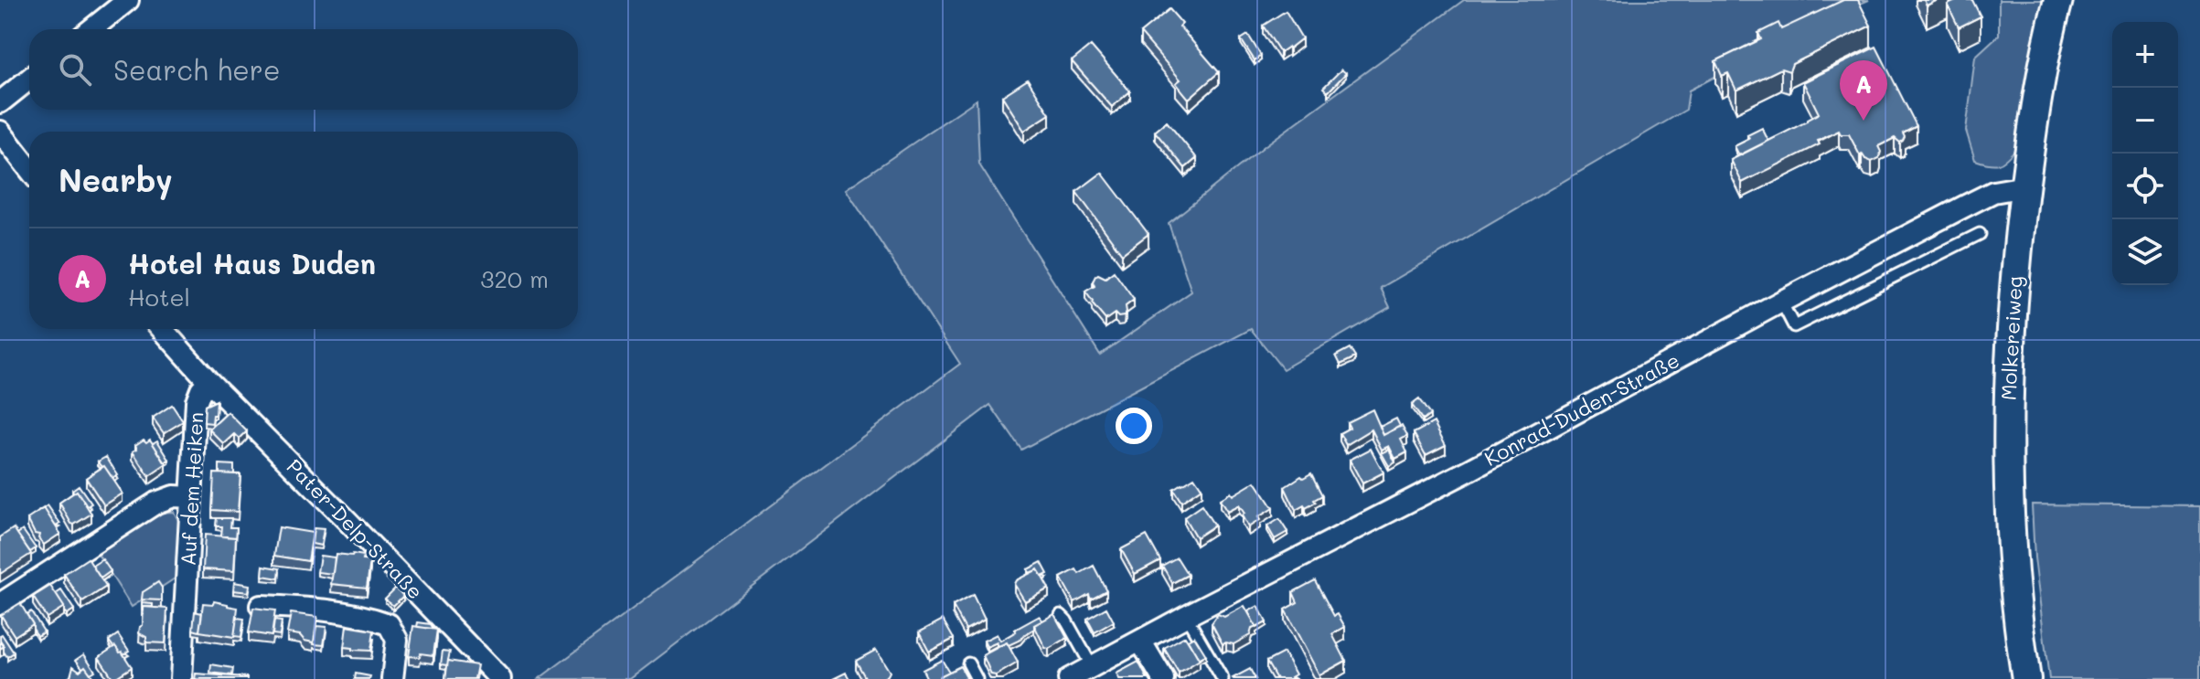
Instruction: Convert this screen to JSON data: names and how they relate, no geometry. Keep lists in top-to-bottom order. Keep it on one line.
{"streets":{"main road":["Molkereiweg"],"street":["Konrad-Duden-Straße","Auf dem Heiken","Pater-Delp-Straße"]},"crossings":[["Molkereiweg","Konrad-Duden-Straße"],["Auf dem Heiken","Pater-Delp-Straße"]],"page":{"map_buttons":["+","−"],"search":"Search here","pins":"A","heading":"Nearby","list":[{"mark":"A","name":"Hotel Haus Duden","note":"Hotel","value":"320 m"}]}}
